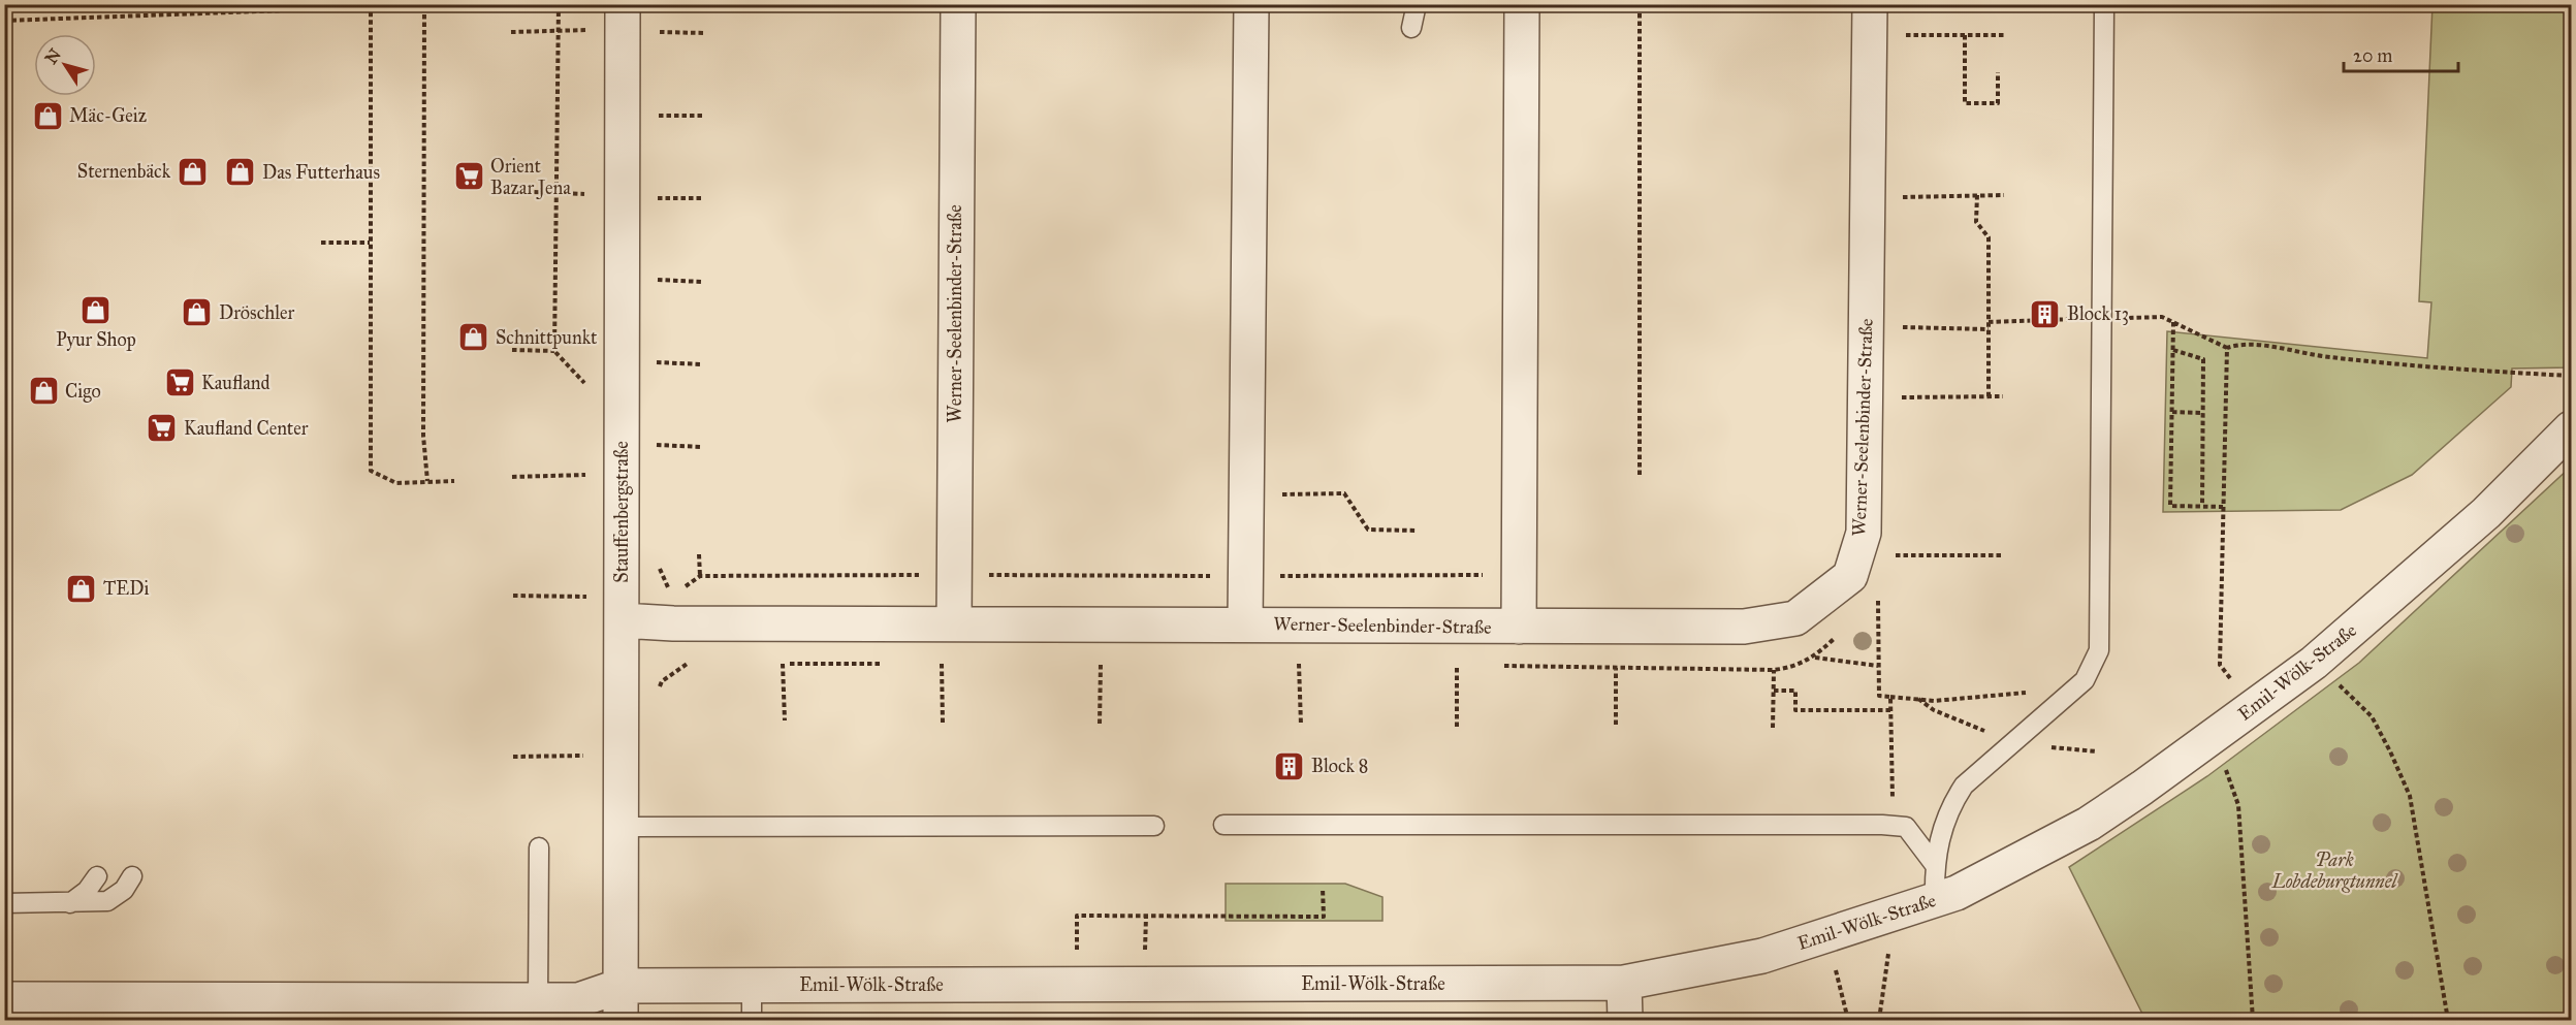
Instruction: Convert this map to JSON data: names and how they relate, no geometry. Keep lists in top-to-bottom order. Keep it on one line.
{"streets":{"street":["Werner-Seelenbinder-Straße","Stauffenbergstraße","Emil-Wölk-Straße"]},"crossings":[["Werner-Seelenbinder-Straße","Stauffenbergstraße"],["Stauffenbergstraße","Emil-Wölk-Straße"]],"parks":["Park Lobdeburgtunnel"],"places":{"shop":["Mäc-Geiz","Sternenbäck","Das Futterhaus","Pyur Shop","Dröschler","Schnittpunkt","Cigo","TEDi"],"supermarket":["Orient Bazar Jena","Kaufland","Kaufland Center"],"building":["Block 13","Block 8"]},"scale_bar":"20 m","north":"top left"}
